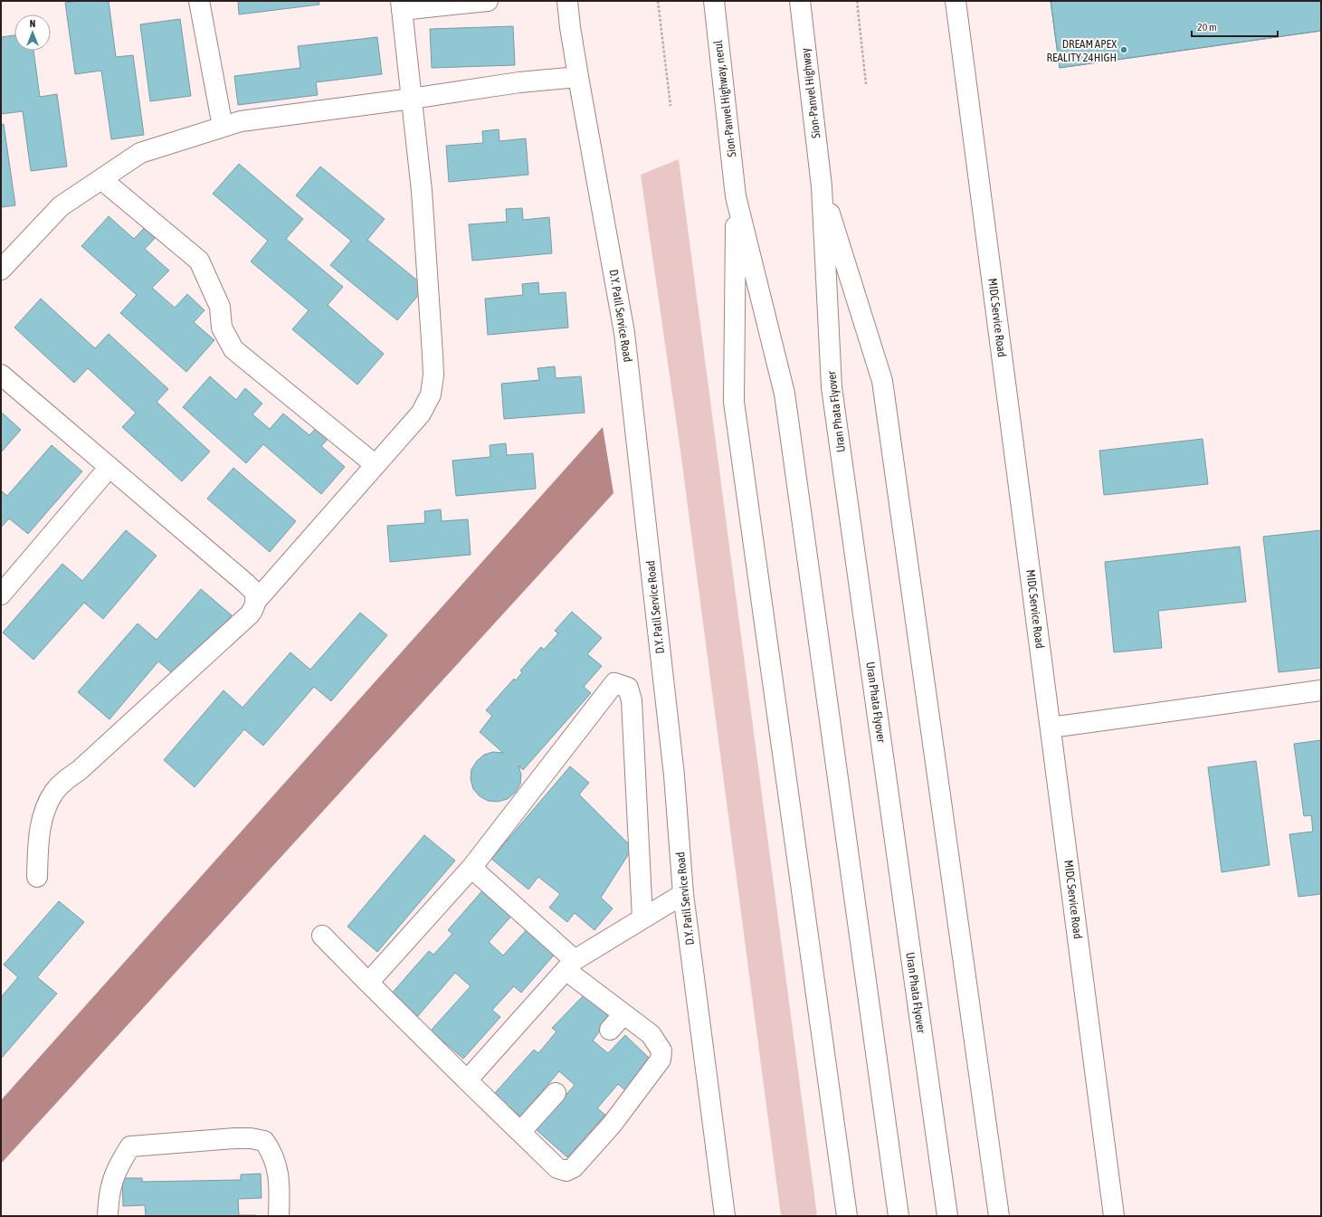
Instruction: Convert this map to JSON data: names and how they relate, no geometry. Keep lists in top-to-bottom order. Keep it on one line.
{"streets":{"main road":["Sion-Panvel Highway","Sion-Panvel Highway, nerul","D.Y. Patil Service Road","MIDC Service Road","Uran Phata Flyover"]},"crossings":[["Sion-Panvel Highway","Uran Phata Flyover"]],"places":["DREAM APEX REALITY 24HIGH"],"scale_bar":"20 m","north":"top"}
